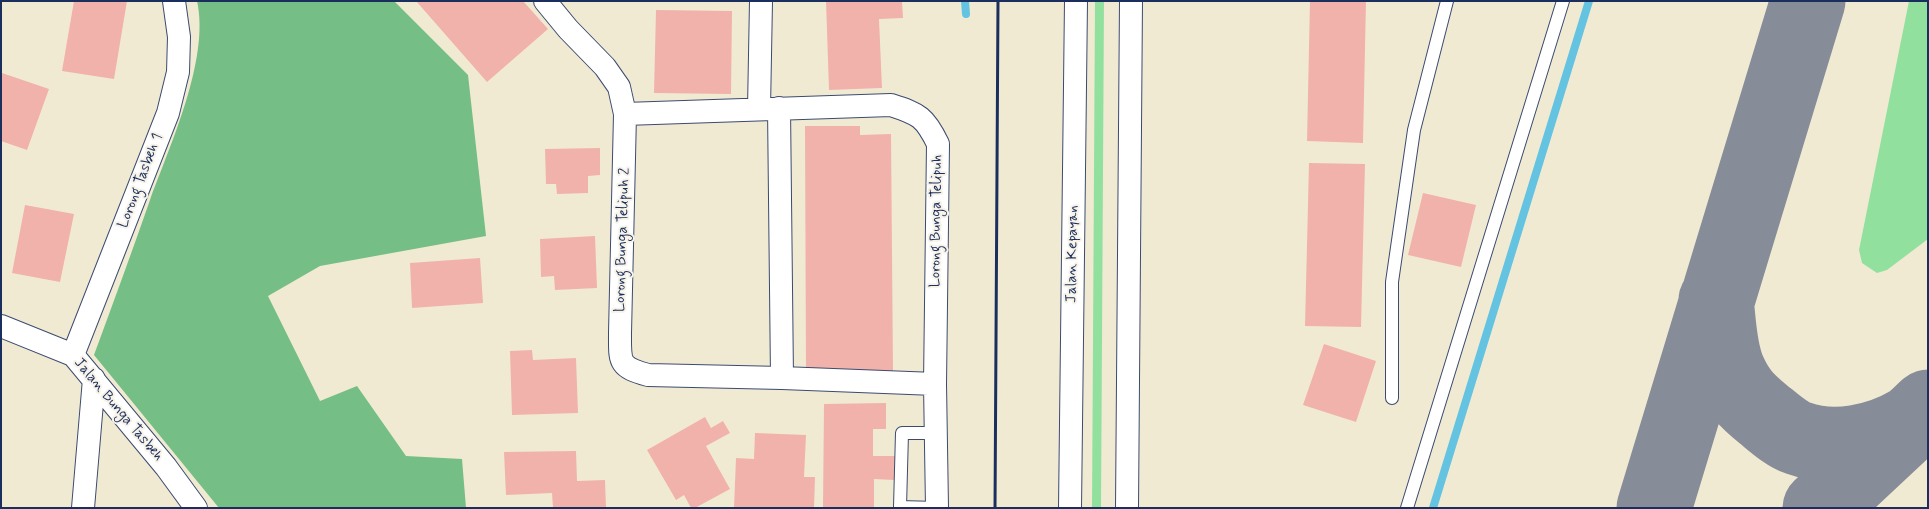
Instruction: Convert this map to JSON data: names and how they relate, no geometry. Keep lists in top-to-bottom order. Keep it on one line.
{"streets":{"main road":["Lorong Tasbeh 1","Lorong Bunga Telipuh","Lorong Bunga Telipuh 2","Jalan Kepayan","Jalan Bunga Tasbeh"]},"crossings":[["Lorong Tasbeh 1","Jalan Bunga Tasbeh"],["Lorong Bunga Telipuh","Lorong Bunga Telipuh 2"]]}
